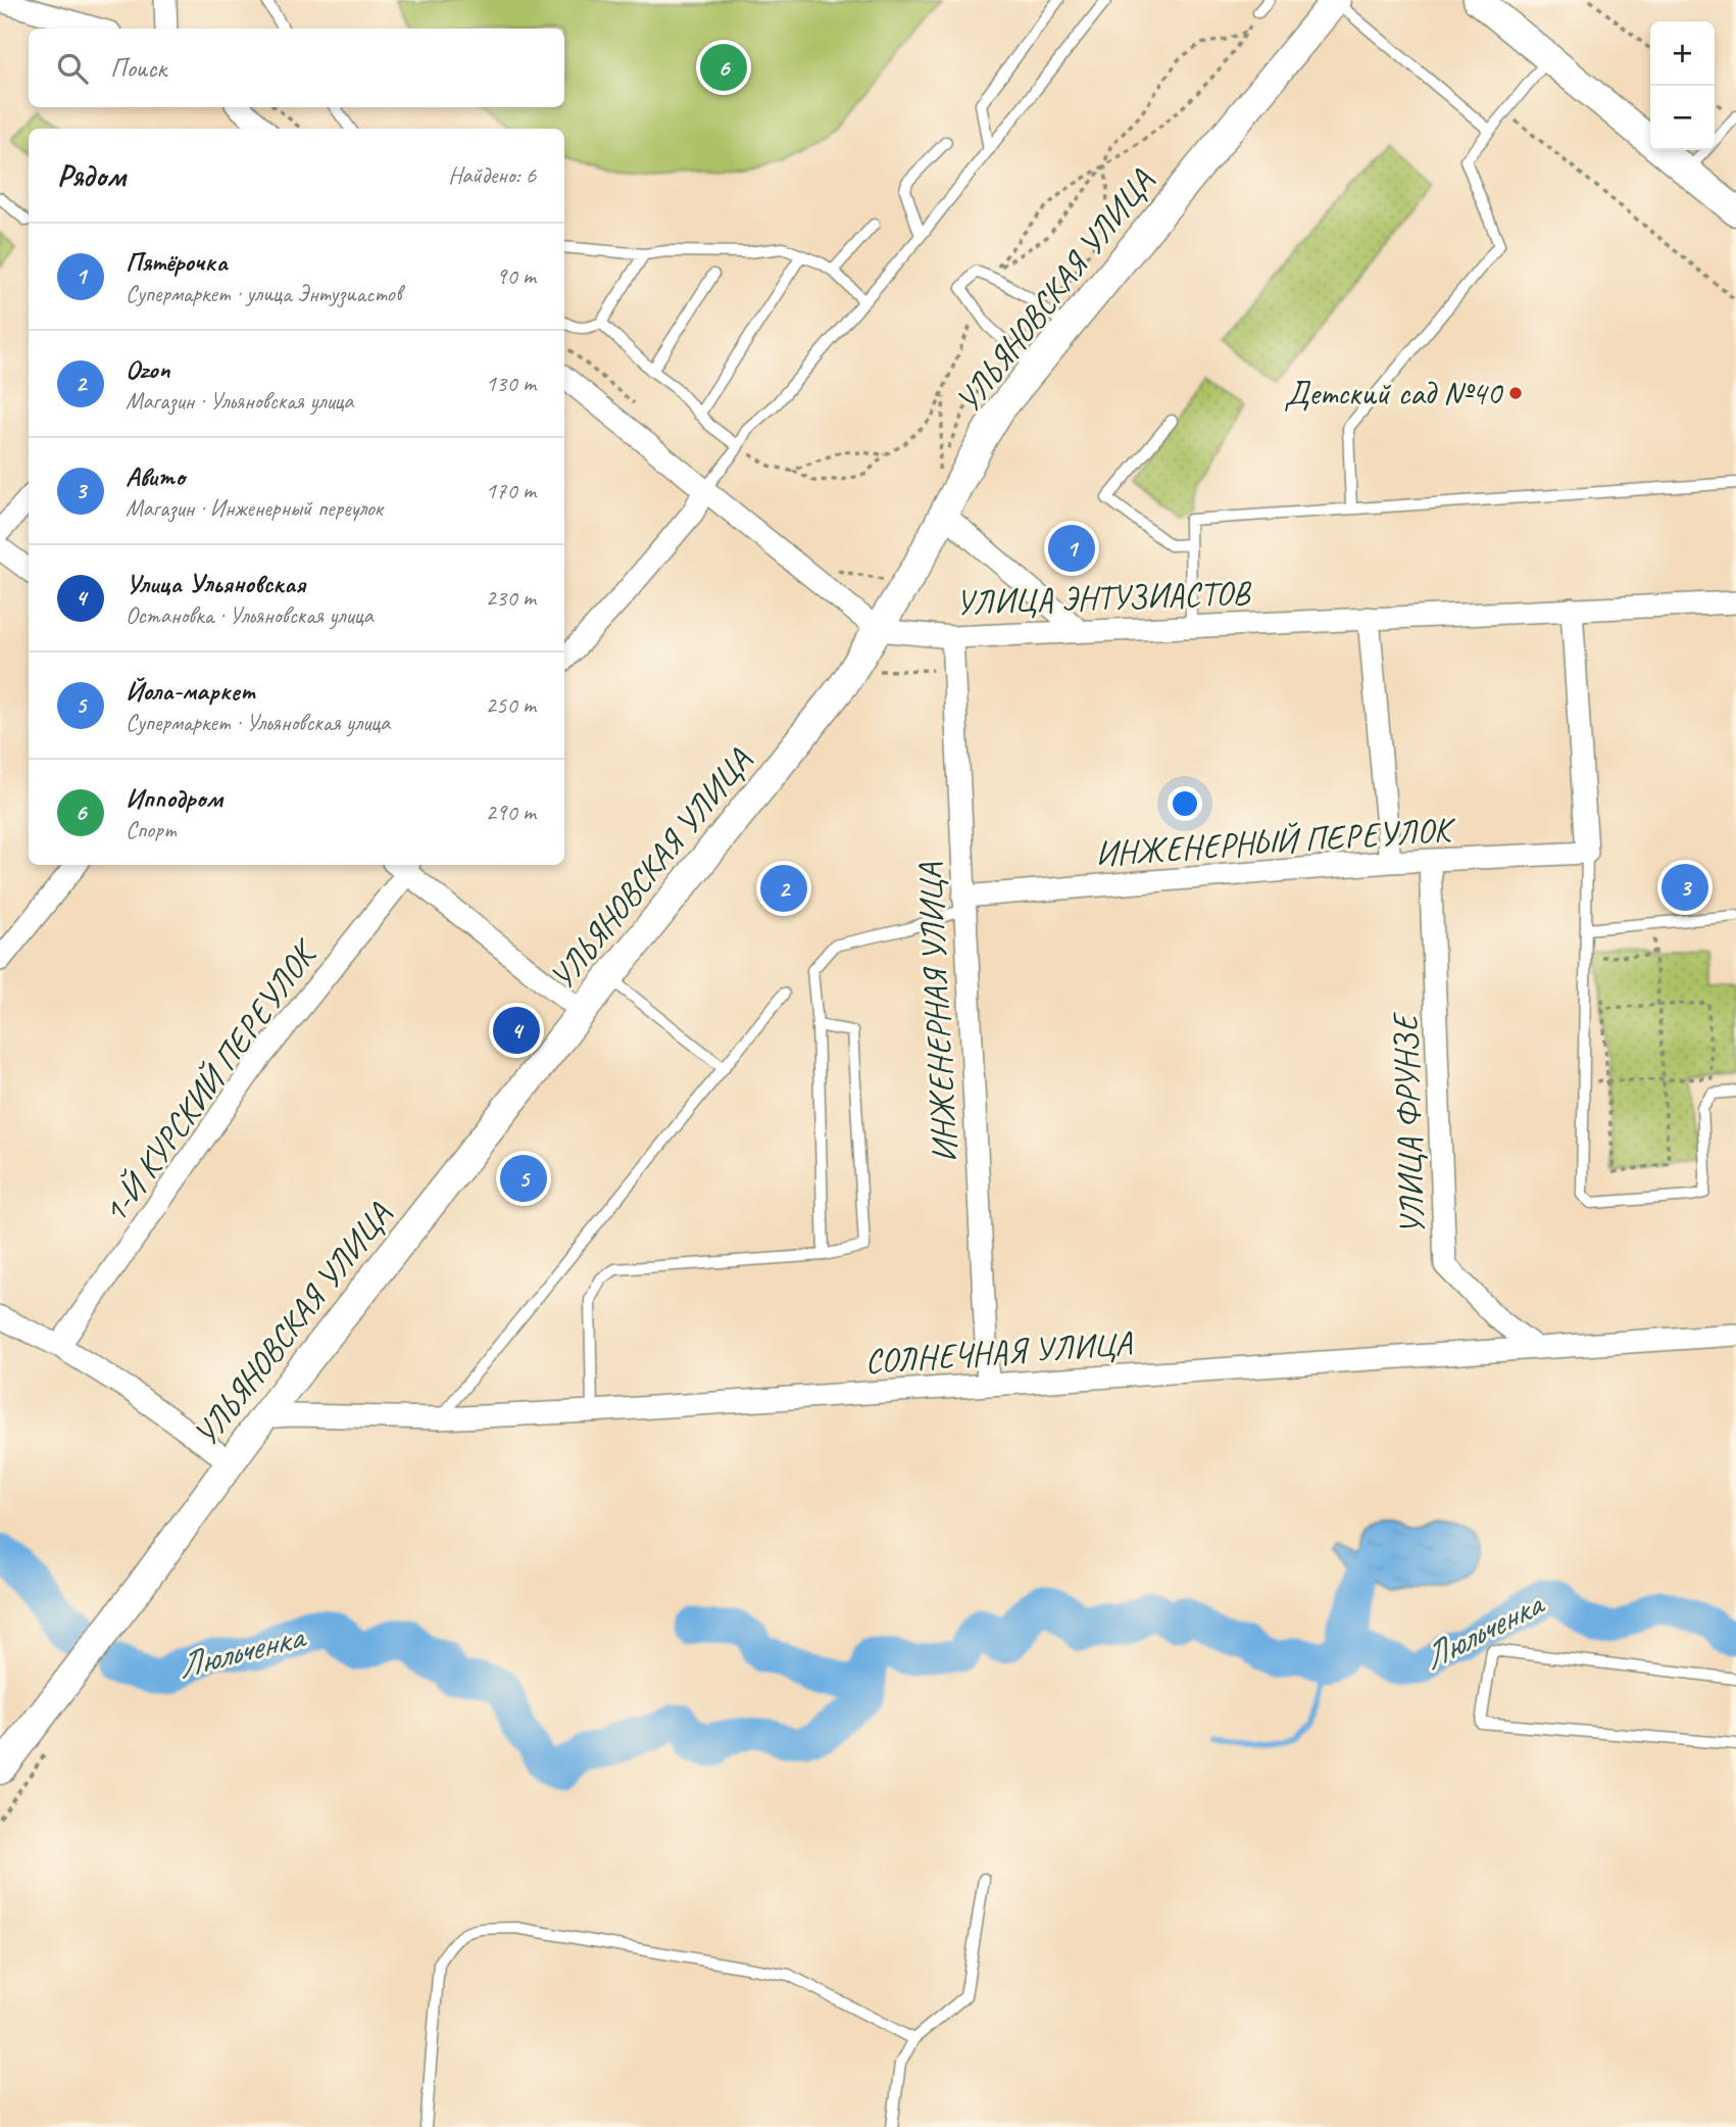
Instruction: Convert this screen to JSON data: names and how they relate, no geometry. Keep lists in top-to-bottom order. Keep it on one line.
{"streets":{"main road":["УЛЬЯНОВСКАЯ УЛИЦА"],"street":["УЛИЦА ЭНТУЗИАСТОВ","ИНЖЕНЕРНЫЙ ПЕРЕУЛОК","ИНЖЕНЕРНАЯ УЛИЦА","1-Й КУРСКИЙ ПЕРЕУЛОК","УЛИЦА ФРУНЗЕ","СОЛНЕЧНАЯ УЛИЦА"]},"crossings":[["УЛЬЯНОВСКАЯ УЛИЦА","УЛИЦА ЭНТУЗИАСТОВ"],["УЛЬЯНОВСКАЯ УЛИЦА","СОЛНЕЧНАЯ УЛИЦА"],["УЛИЦА ЭНТУЗИАСТОВ","ИНЖЕНЕРНАЯ УЛИЦА"],["ИНЖЕНЕРНЫЙ ПЕРЕУЛОК","ИНЖЕНЕРНАЯ УЛИЦА"],["ИНЖЕНЕРНЫЙ ПЕРЕУЛОК","УЛИЦА ФРУНЗЕ"],["ИНЖЕНЕРНАЯ УЛИЦА","СОЛНЕЧНАЯ УЛИЦА"],["УЛИЦА ФРУНЗЕ","СОЛНЕЧНАЯ УЛИЦА"]],"water":["Люльченка"],"places":["Детский сад №40"],"page":{"map_buttons":["+","−"],"search":"Поиск","pins":["6","1","3","2","4","5"],"heading":["Рядом","Найдено: 6"],"list":[{"mark":"1","name":"Пятёрочка","note":"Супермаркет · улица Энтузиастов","value":"90 m"},{"mark":"2","name":"Ozon","note":"Магазин · Ульяновская улица","value":"130 m"},{"mark":"3","name":"Авито","note":"Магазин · Инженерный переулок","value":"170 m"},{"mark":"4","name":"Улица Ульяновская","note":"Остановка · Ульяновская улица","value":"230 m"},{"mark":"5","name":"Йола-маркет","note":"Супермаркет · Ульяновская улица","value":"250 m"},{"mark":"6","name":"Ипподром","note":"Спорт","value":"290 m"}]}}
